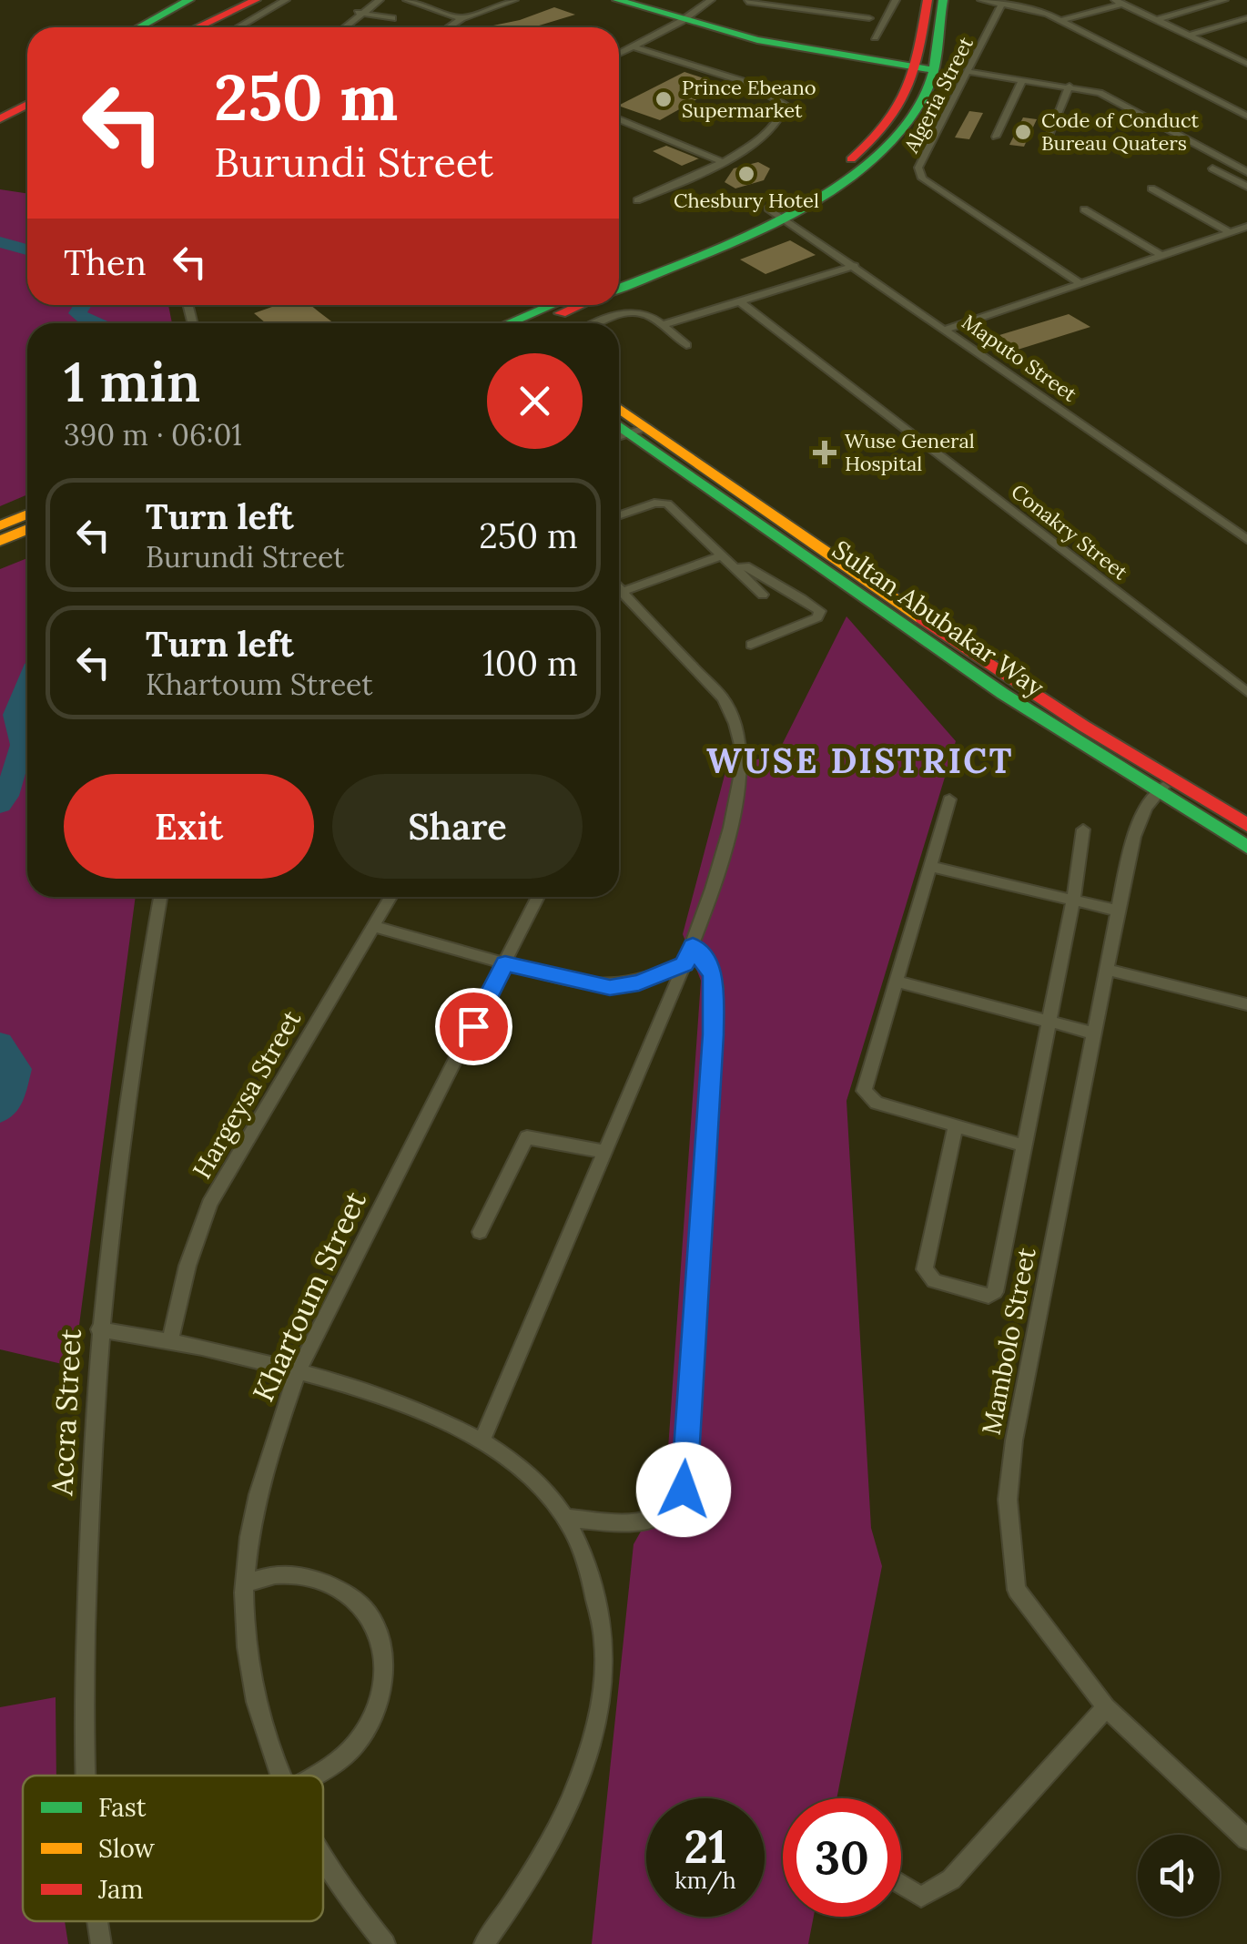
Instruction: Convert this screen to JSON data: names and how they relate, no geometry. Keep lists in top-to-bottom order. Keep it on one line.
{"streets":{"main road":["Sultan Abubakar Way"],"street":["Algeria Street","Maputo Street","Conakry Street","Hargeysa Street","Khartoum Street","Mambolo Street","Accra Street"]},"crossings":[["Sultan Abubakar Way","Mambolo Street"]],"districts":["WUSE DISTRICT"],"places":{"other":["Prince Ebeano Supermarket","Code of Conduct Bureau Quaters","Chesbury Hotel"],"health":["Wuse General Hospital"]},"legend":["Fast","Slow","Jam"],"page":{"turn":["250 m","Burundi Street"],"then":"Then","heading":["1 min","390 m · 06:01"],"list":[{"name":"Turn left","note":"Burundi Street","value":"250 m"},{"name":"Turn left","note":"Khartoum Street","value":"100 m"}],"buttons":["Exit","Share"],"speed":"21 km/h","limit":"30"}}
